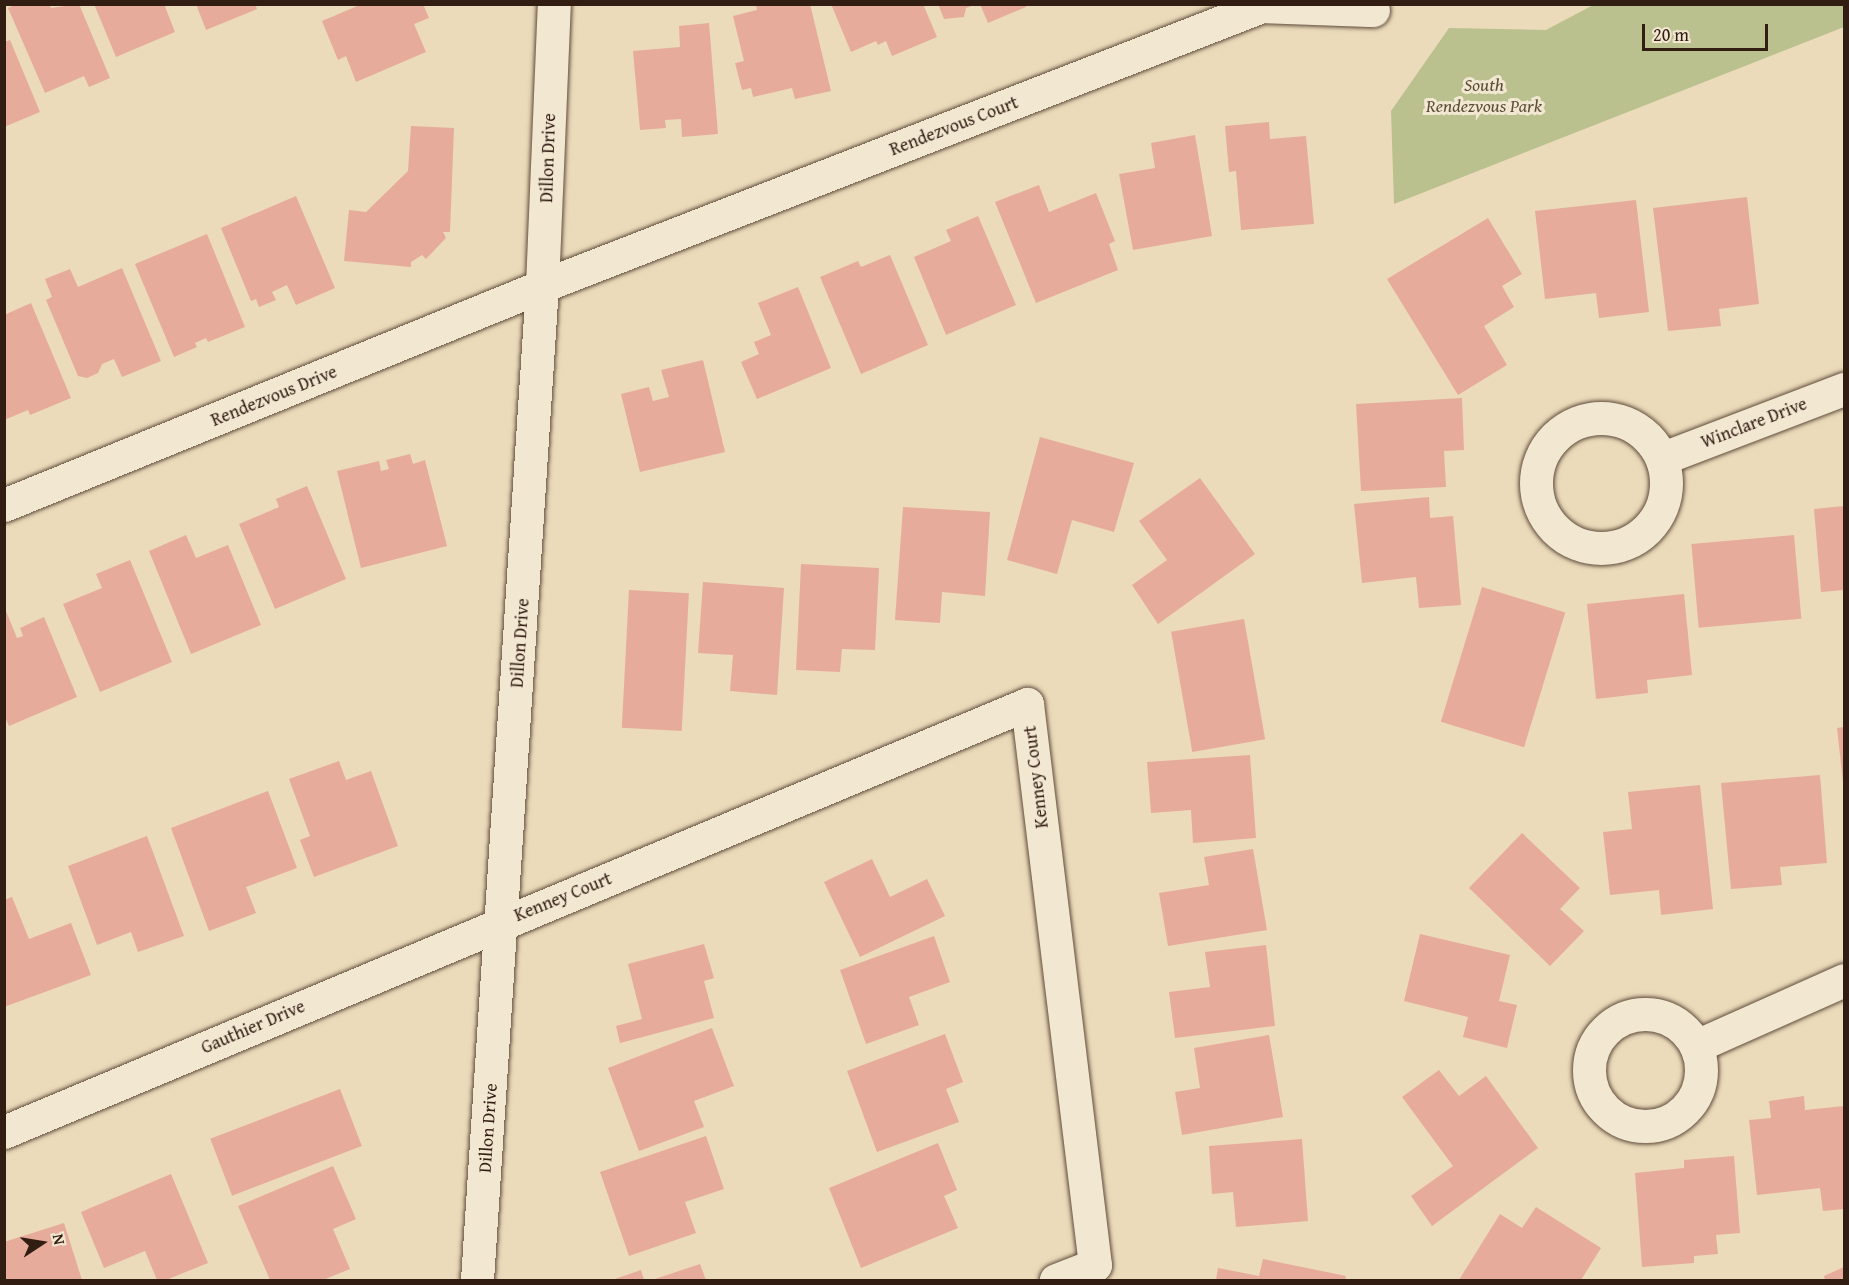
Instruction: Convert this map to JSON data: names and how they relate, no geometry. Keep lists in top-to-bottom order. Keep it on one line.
{"streets":{"street":["Rendezvous Court","Dillon Drive","Rendezvous Drive","Winclare Drive","Kenney Court","Gauthier Drive"]},"crossings":[["Rendezvous Court","Dillon Drive"],["Rendezvous Court","Rendezvous Drive"],["Dillon Drive","Rendezvous Drive"],["Dillon Drive","Kenney Court"],["Dillon Drive","Gauthier Drive"],["Kenney Court","Gauthier Drive"]],"parks":["South Rendezvous Park"],"scale_bar":"20 m","north":"right"}
